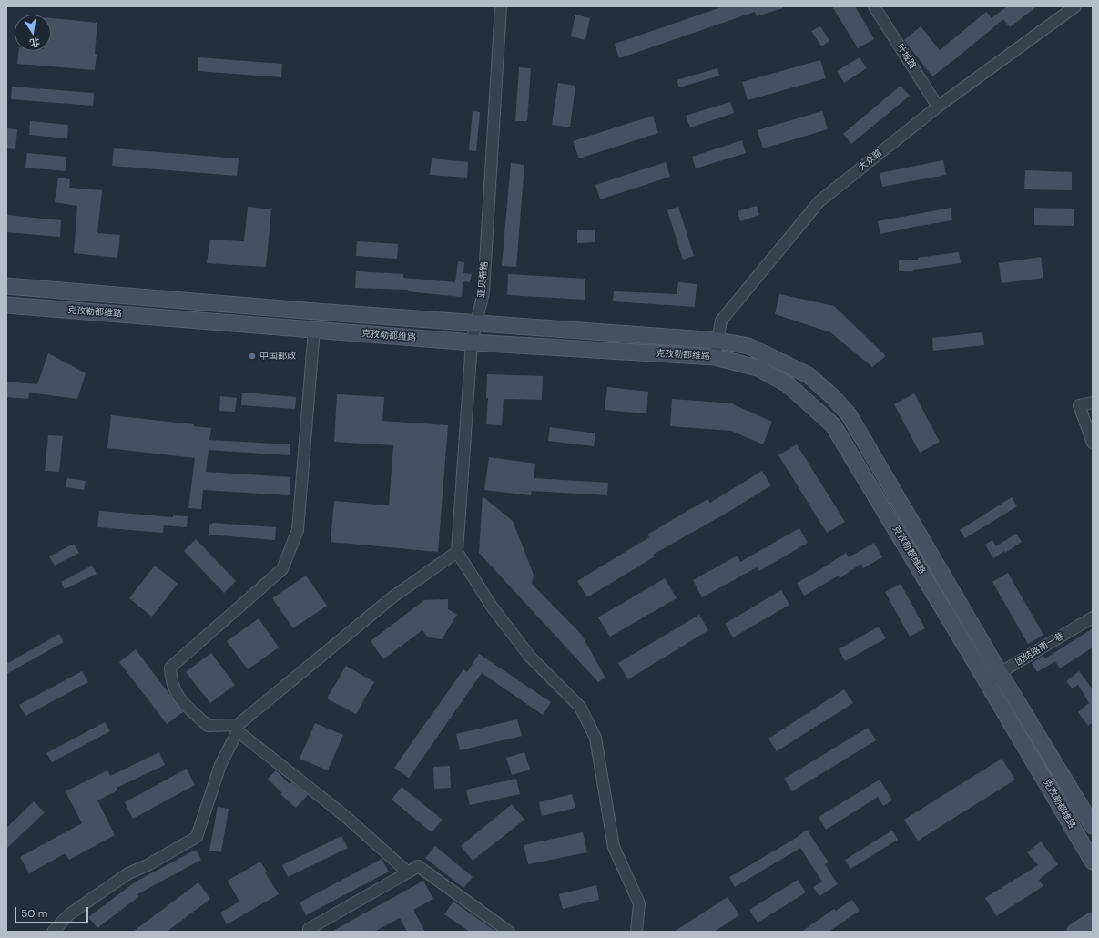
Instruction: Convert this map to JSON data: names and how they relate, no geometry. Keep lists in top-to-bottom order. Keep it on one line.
{"streets":{"main road":["克孜勒都维路"],"street":["叶城路","大众路","亚贝希路","团结路南一巷"]},"crossings":[["叶城路","大众路"],["大众路","克孜勒都维路"],["亚贝希路","克孜勒都维路"],["克孜勒都维路","团结路南一巷"]],"places":["中国邮政"],"scale_bar":"50 m","north":"bottom"}
